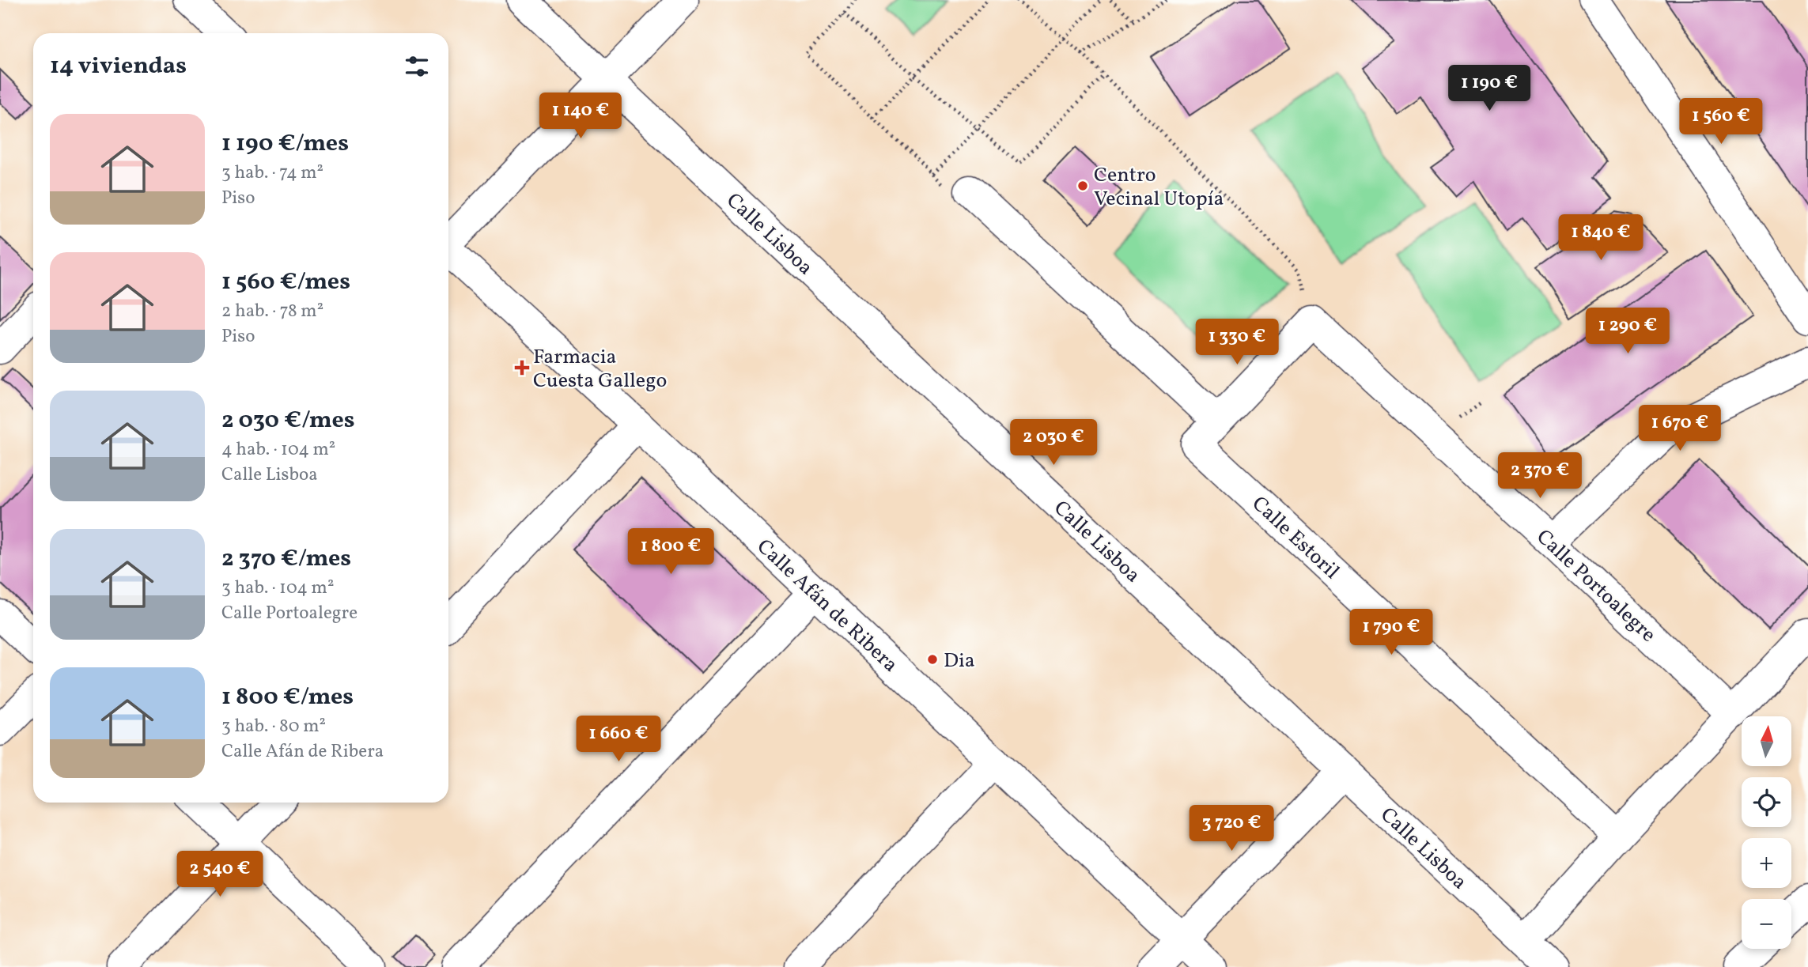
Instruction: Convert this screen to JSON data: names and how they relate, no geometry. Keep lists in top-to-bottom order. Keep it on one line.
{"streets":{"street":["Calle Lisboa","Calle Estoril","Calle Portoalegre","Calle Afán de Ribera"]},"crossings":[["Calle Estoril","Calle Portoalegre"]],"places":{"other":["Centro Vecinal Utopía","Dia"],"health":["Farmacia Cuesta Gallego"]},"north":"top","page":{"heading":"14 viviendas","price":["1 190 €","1 140 €","1 560 €","1 840 €","1 290 €","1 330 €","1 670 €","2 030 €","2 370 €","1 800 €","1 790 €","1 660 €","3 720 €","2 540 €"],"list":[{"name":"1 190 €/mes","note":"3 hab. · 74 m² · Piso"},{"name":"1 560 €/mes","note":"2 hab. · 78 m² · Piso"},{"name":"2 030 €/mes","note":"4 hab. · 104 m² · Calle Lisboa"},{"name":"2 370 €/mes","note":"3 hab. · 104 m² · Calle Portoalegre"},{"name":"1 800 €/mes","note":"3 hab. · 80 m² · Calle Afán de Ribera"}],"map_buttons":["+","−"]}}
